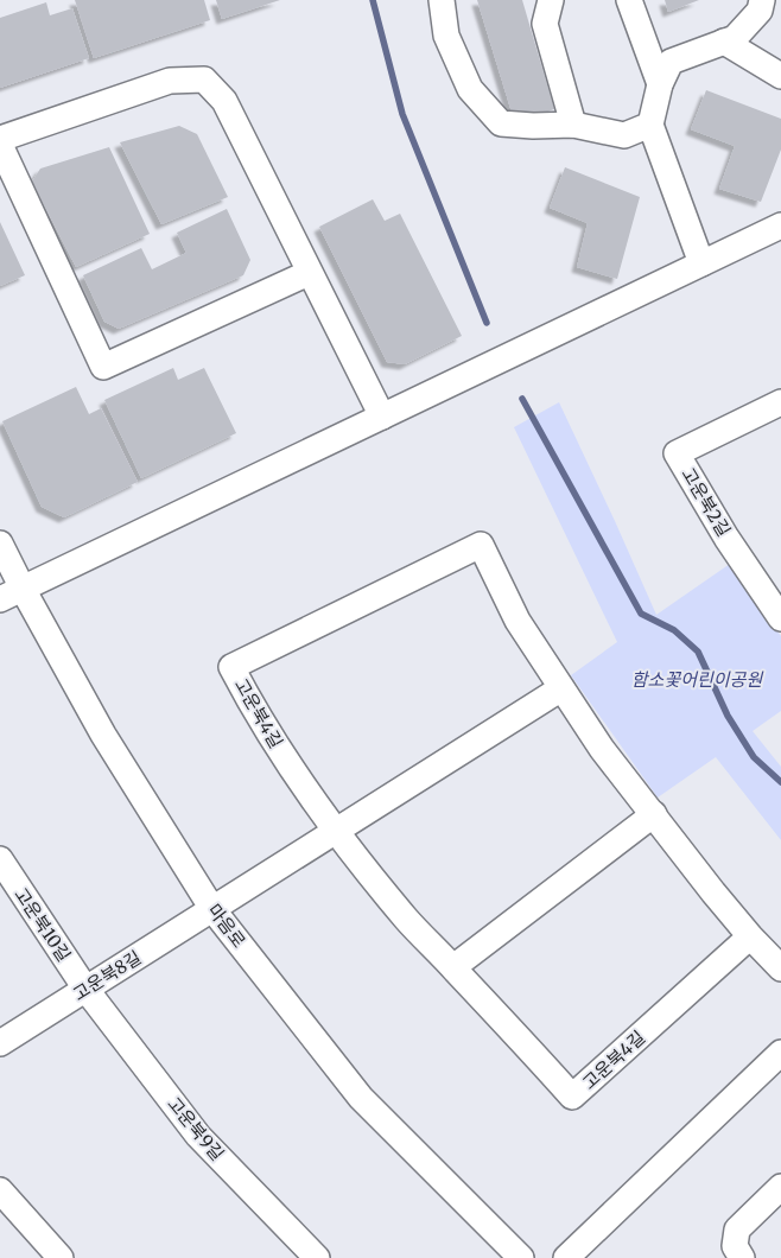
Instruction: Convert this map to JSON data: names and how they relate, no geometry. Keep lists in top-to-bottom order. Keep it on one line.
{"streets":{"street":["고운북2길","고운북4길","고운북10길","마음로","고운북8길","고운북9길"]},"crossings":[["고운북4길","고운북8길"],["고운북10길","고운북8길"],["고운북10길","고운북9길"],["마음로","고운북8길"],["고운북8길","고운북9길"]],"parks":["함소꽃어린이공원"]}
